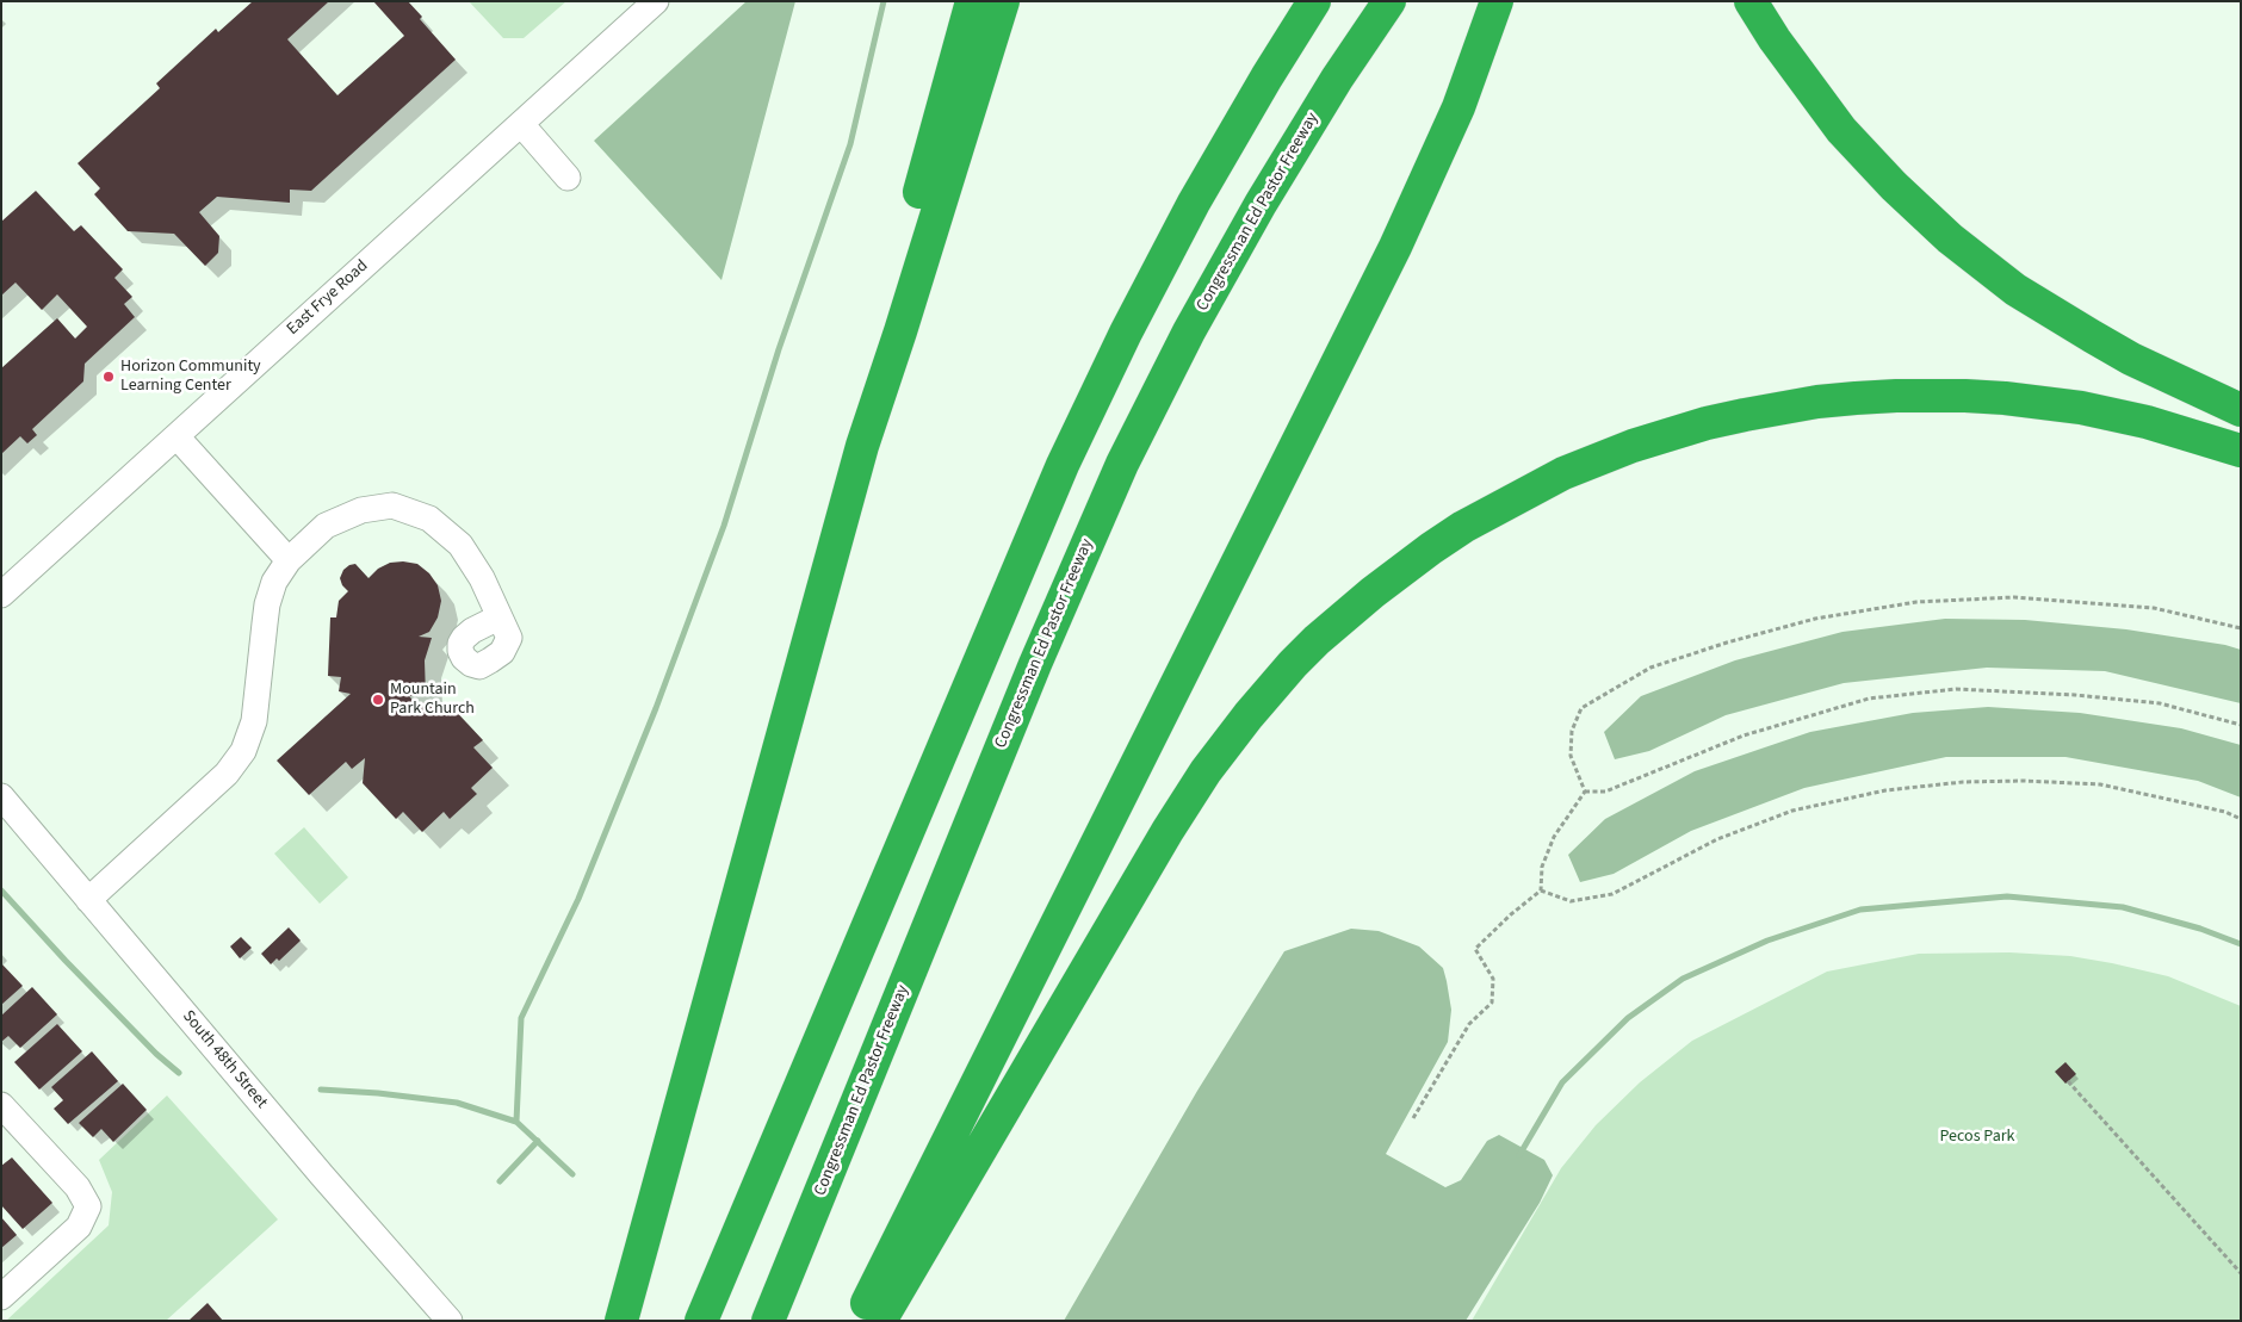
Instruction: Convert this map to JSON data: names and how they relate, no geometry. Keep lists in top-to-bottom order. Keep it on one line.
{"streets":{"highway":["Congressman Ed Pastor Freeway"],"street":["East Frye Road","South 48th Street"]},"parks":["Pecos Park"],"places":["Horizon Community Learning Center","Mountain Park Church"]}
